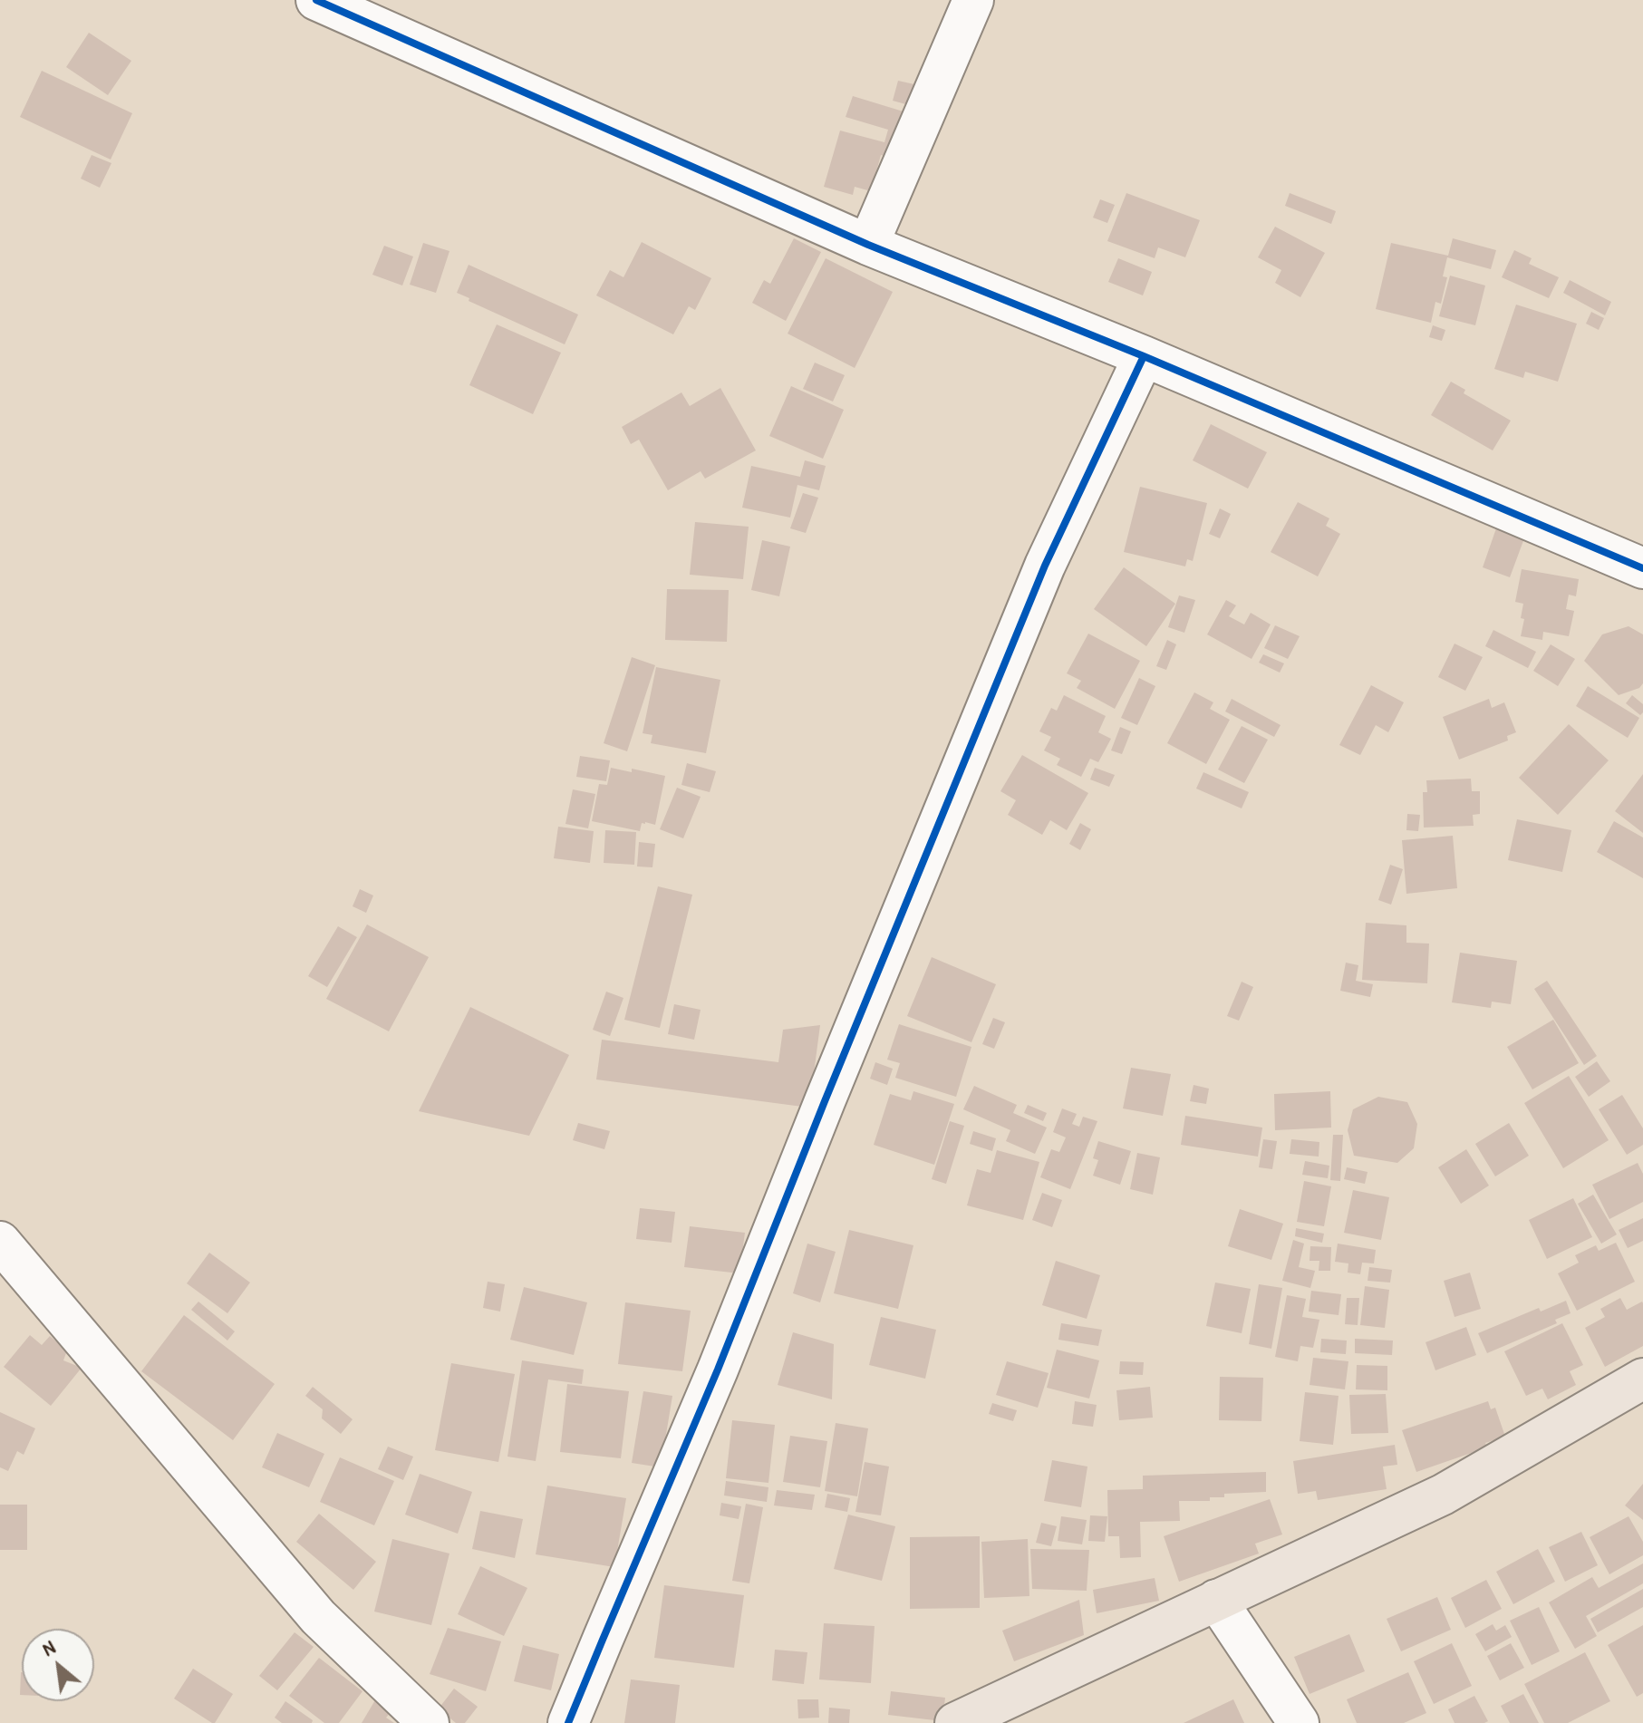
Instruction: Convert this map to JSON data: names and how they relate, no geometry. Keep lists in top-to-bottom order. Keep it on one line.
{"north":"top left"}
